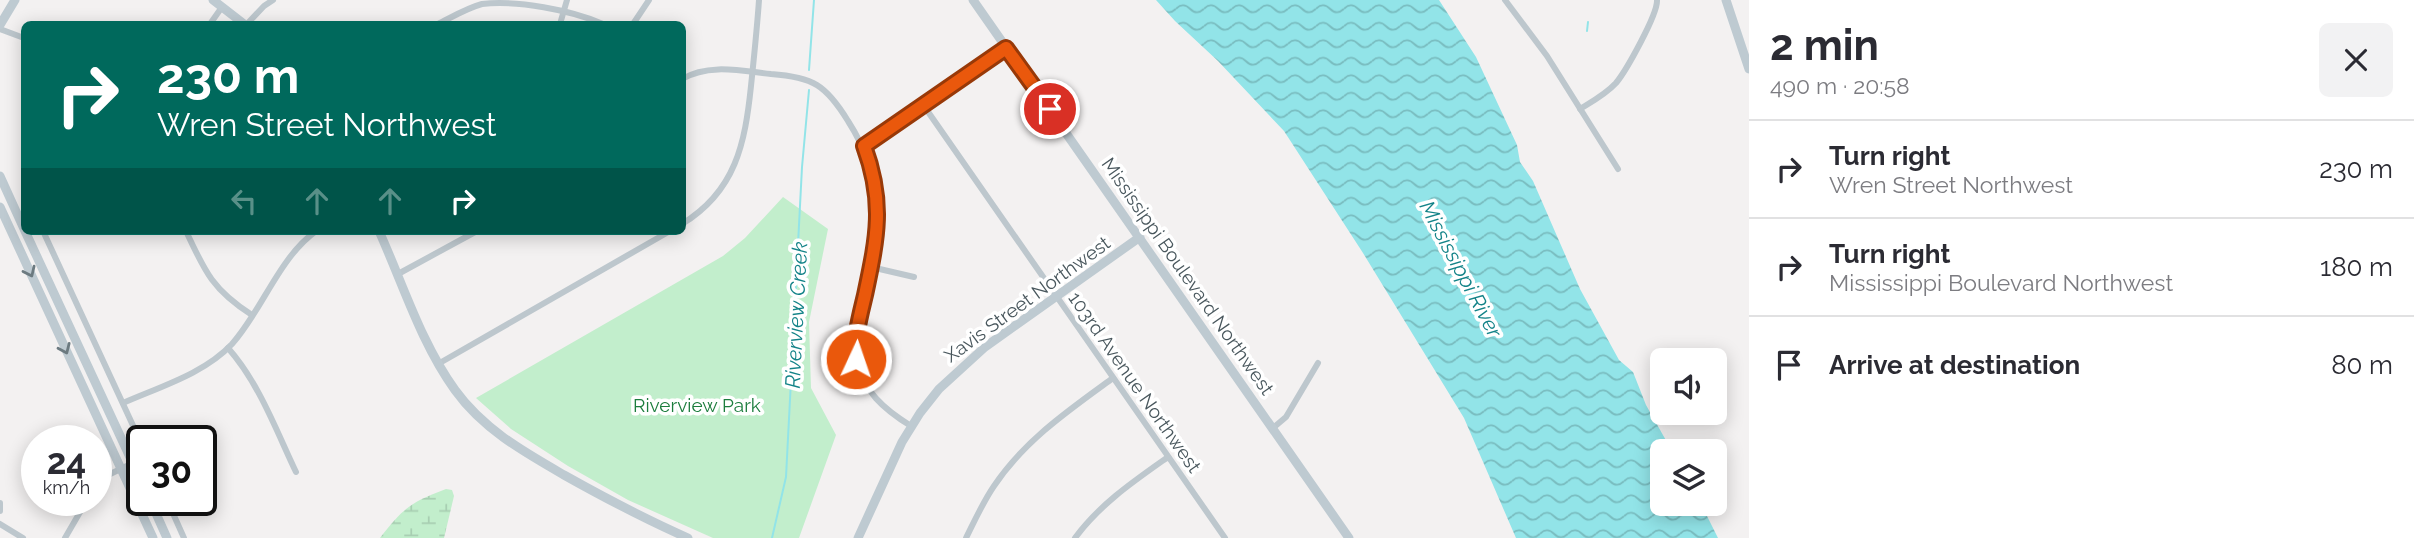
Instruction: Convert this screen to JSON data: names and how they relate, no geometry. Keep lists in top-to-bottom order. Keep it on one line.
{"streets":{"street":["Mississippi Boulevard Northwest","Xavis Street Northwest","103rd Avenue Northwest"]},"crossings":[["Mississippi Boulevard Northwest","Xavis Street Northwest"],["Xavis Street Northwest","103rd Avenue Northwest"]],"water":["Mississippi River","Riverview Creek"],"parks":["Riverview Park"],"page":{"heading":["2 min","490 m · 20:58"],"turn":["230 m","Wren Street Northwest"],"list":[{"name":"Turn right","note":"Wren Street Northwest","value":"230 m"},{"name":"Turn right","note":"Mississippi Boulevard Northwest","value":"180 m"},{"name":"Arrive at destination","value":"80 m"}],"speed":"24 km/h","limit":"30"}}
